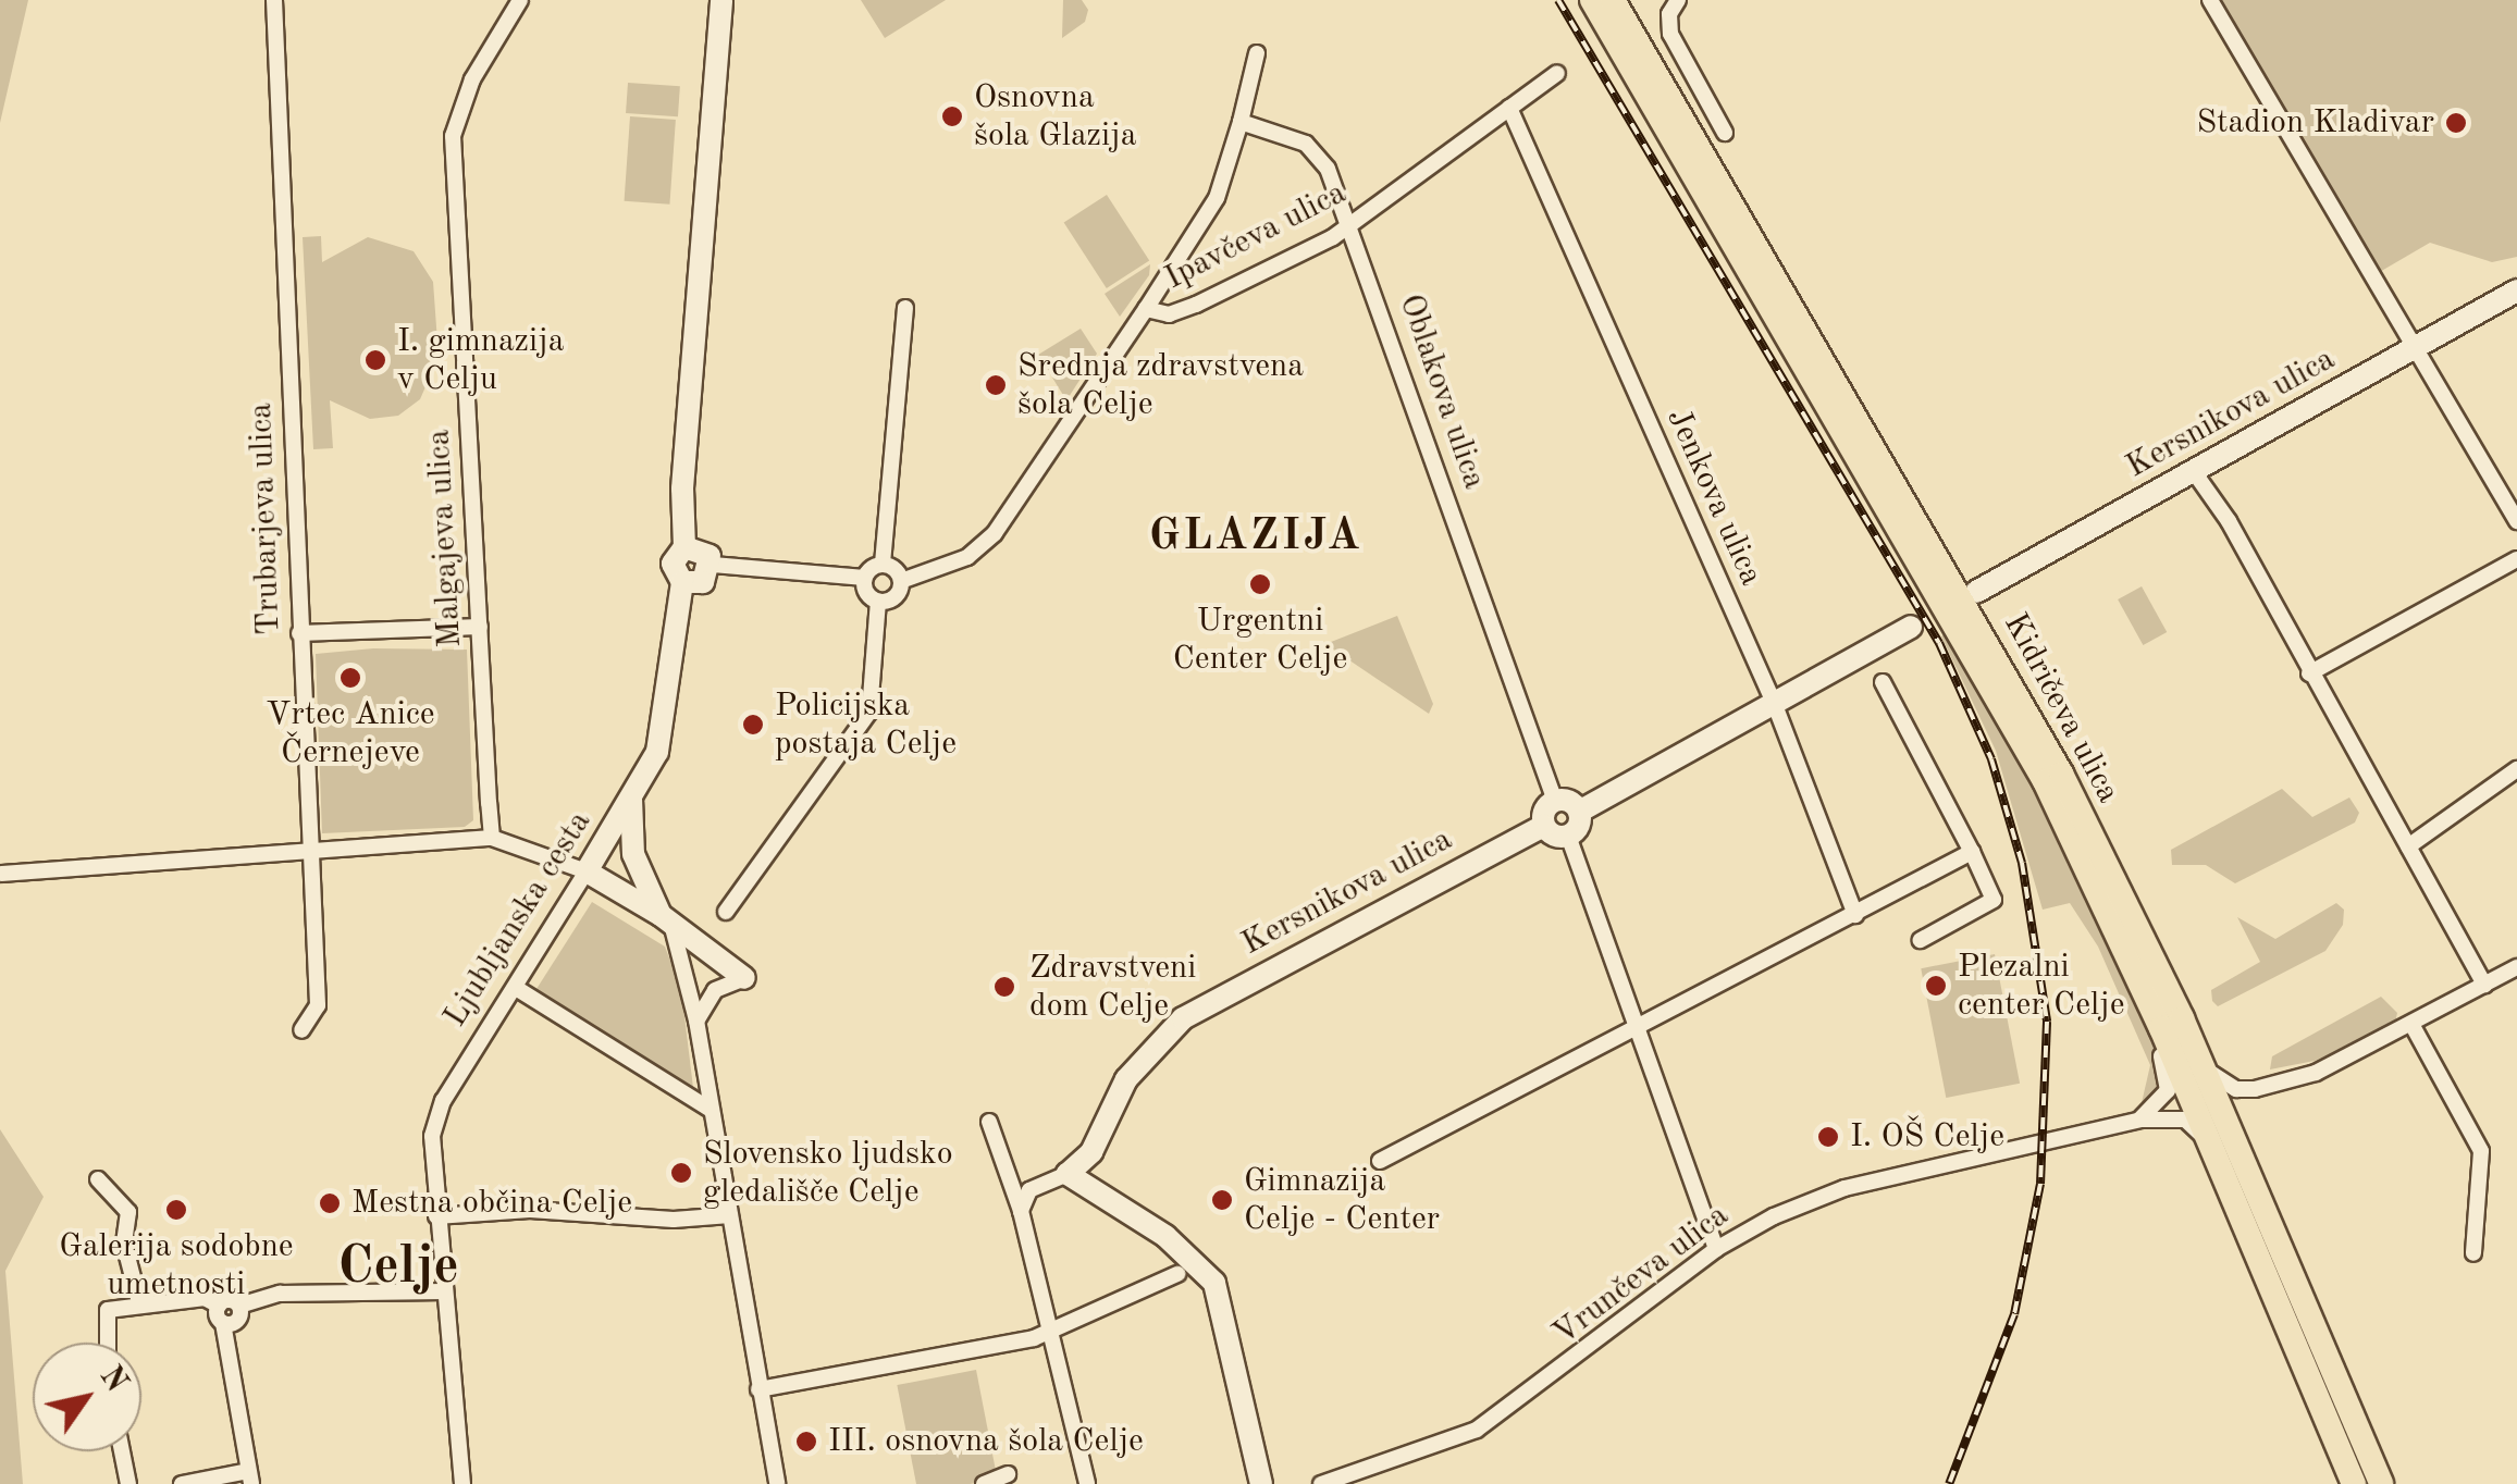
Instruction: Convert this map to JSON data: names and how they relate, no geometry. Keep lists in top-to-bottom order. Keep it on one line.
{"streets":{"main road":["Kidričeva ulica"],"street":["Ipavčeva ulica","Oblakova ulica","Kersnikova ulica","Jenkova ulica","Trubarjeva ulica","Malgajeva ulica","Ljubljanska cesta","Vrunčeva ulica"]},"crossings":[["Ipavčeva ulica","Oblakova ulica"],["Ipavčeva ulica","Jenkova ulica"],["Kidričeva ulica","Vrunčeva ulica"]],"districts":["GLAZIJA","Celje"],"places":["Osnovna šola Glazija","Stadion Kladivar","I. gimnazija v Celju","Srednja zdravstvena šola Celje","Urgentni Center Celje","Vrtec Anice Černejeve","Policijska postaja Celje","Plezalni center Celje","Zdravstveni dom Celje","I. OŠ Celje","Slovensko ljudsko gledališče Celje","Gimnazija Celje - Center","Mestna občina Celje","Galerija sodobne umetnosti","III. osnovna šola Celje"],"north":"top right"}
